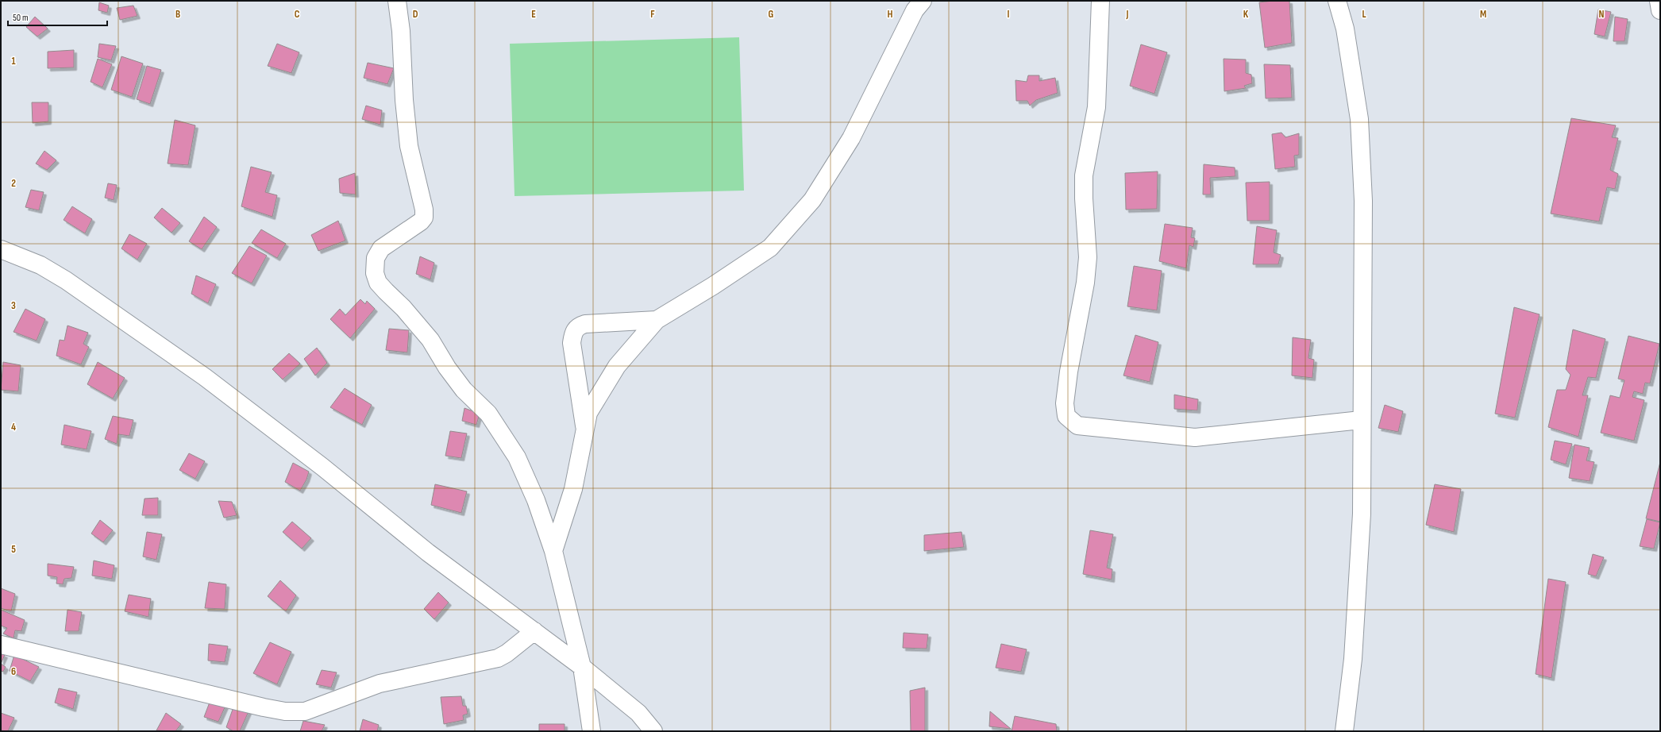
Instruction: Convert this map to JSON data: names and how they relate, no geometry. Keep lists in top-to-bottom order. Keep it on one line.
{"scale_bar":"50 m","grid":{"columns":["B","C","D","E","F","G","H","I","J","K","L","M","N"],"rows":["1","2","3","4","5","6"]}}
